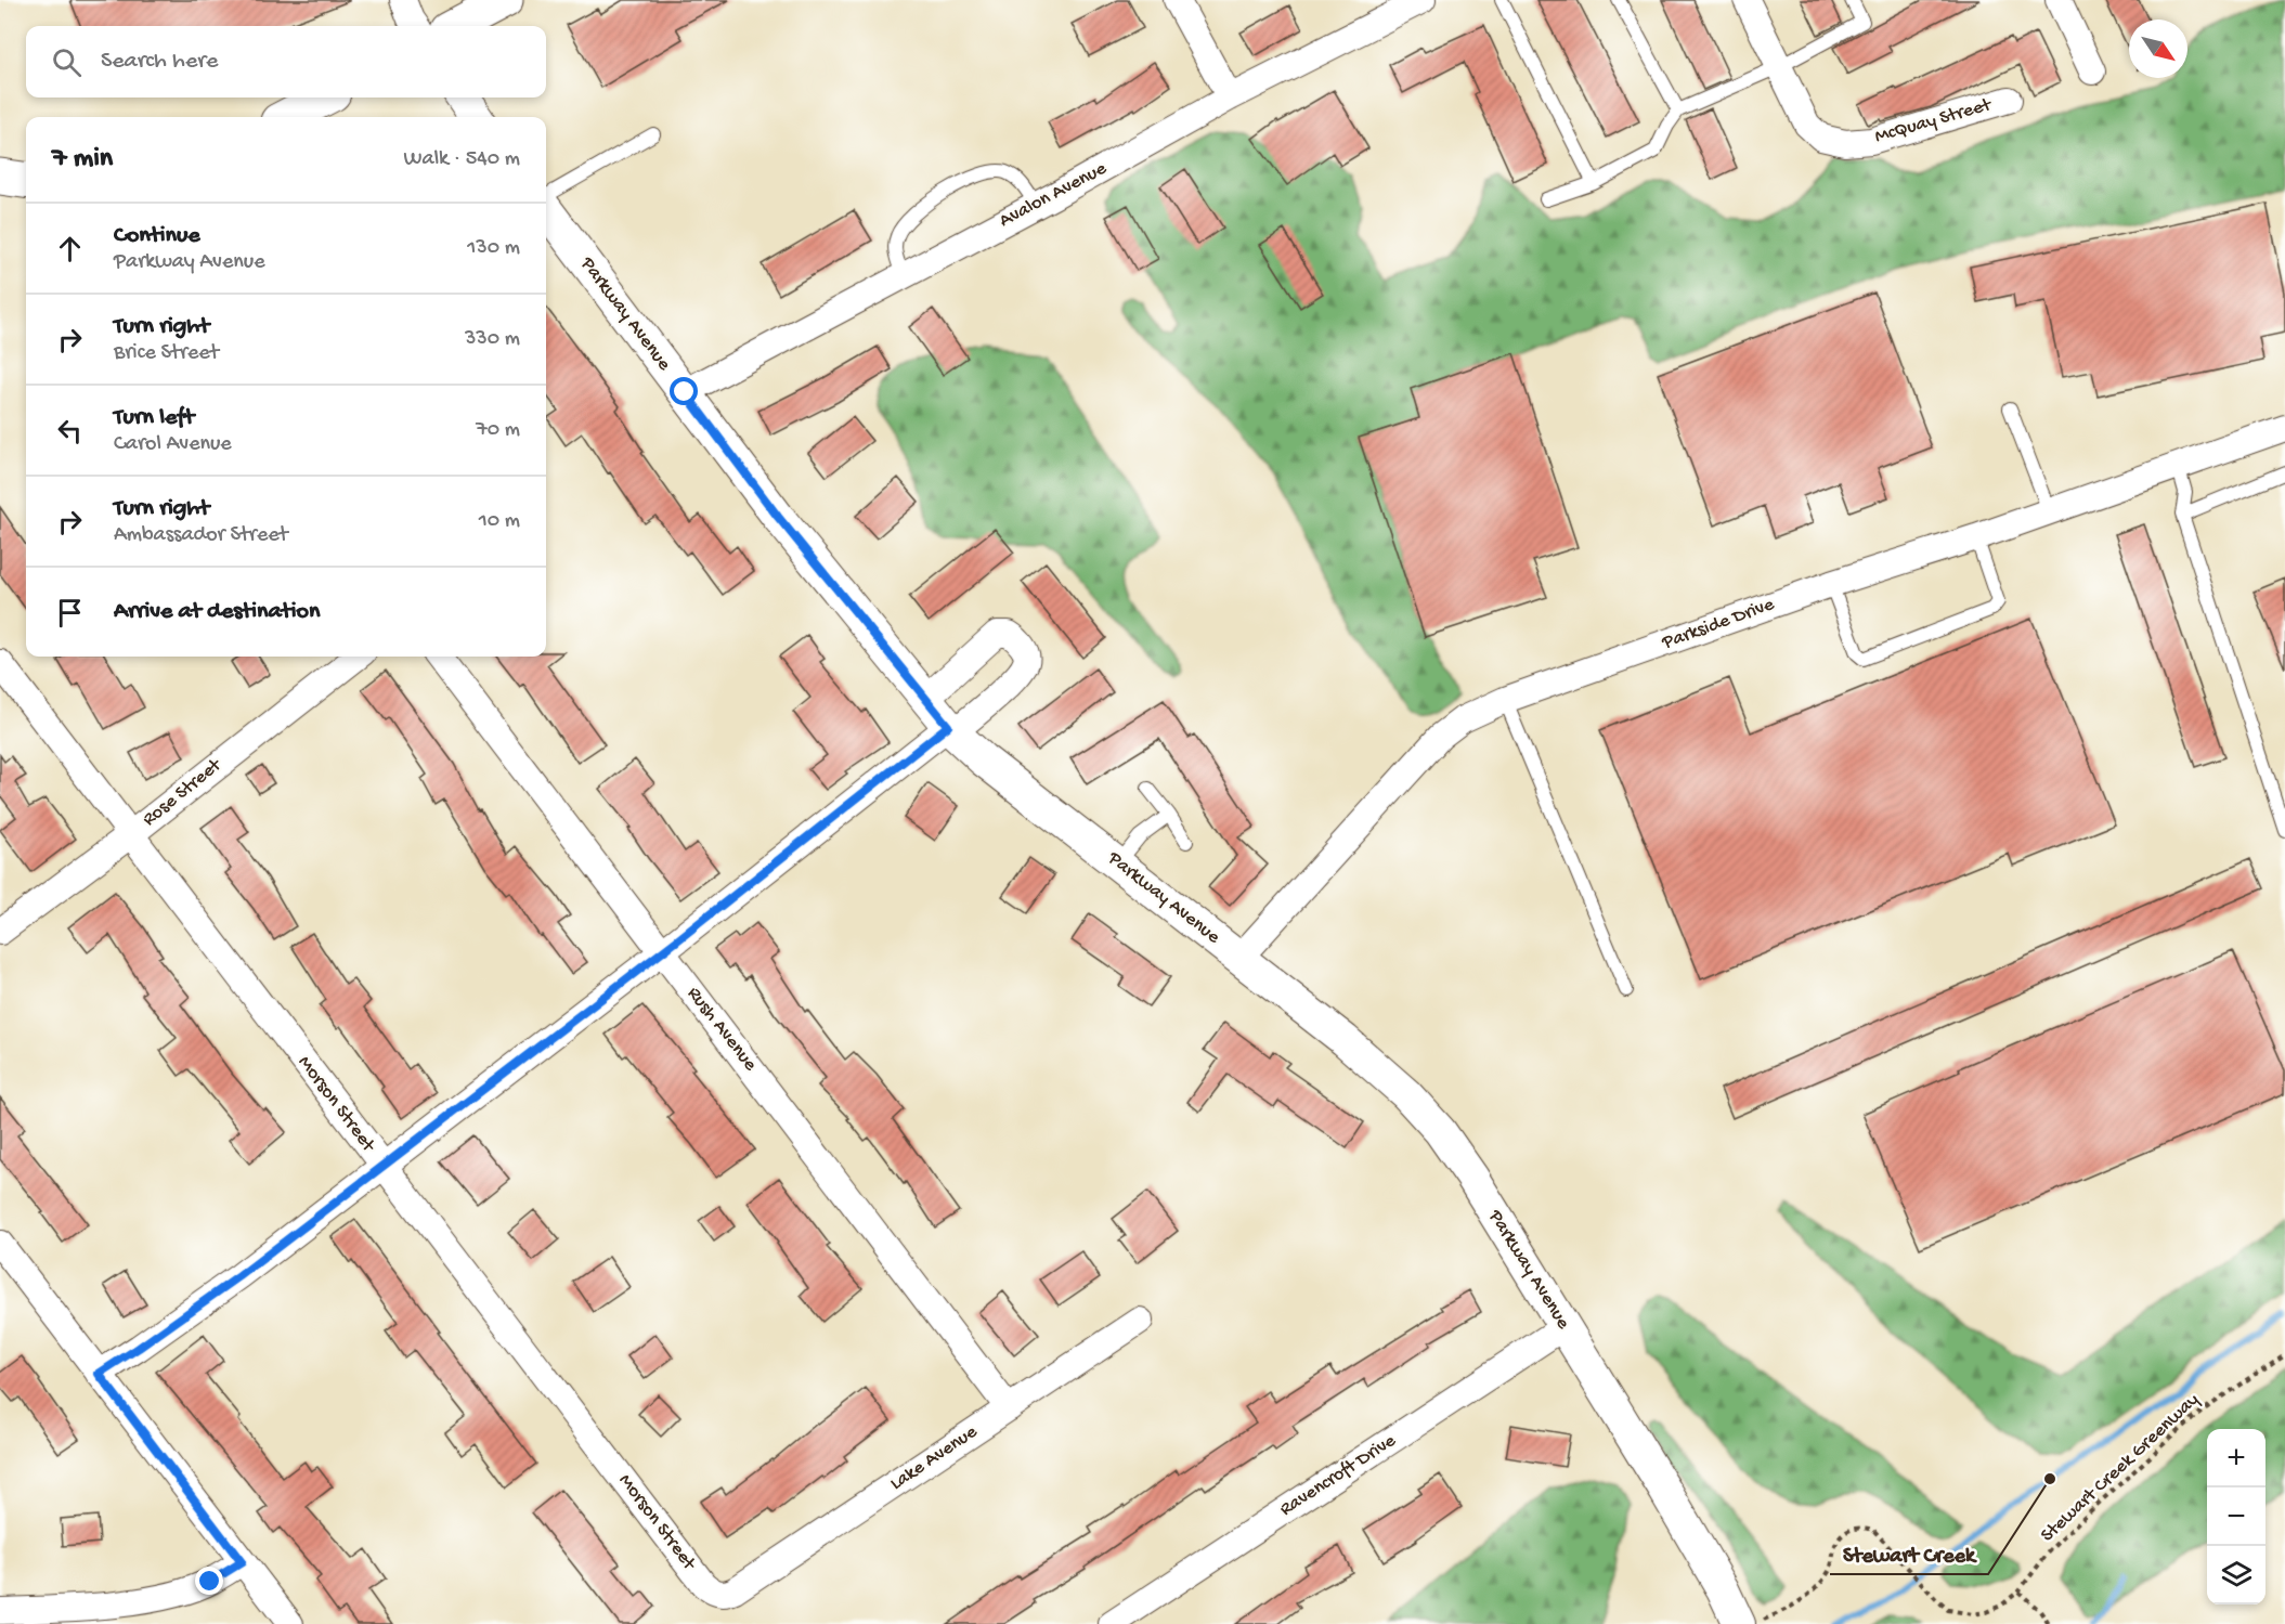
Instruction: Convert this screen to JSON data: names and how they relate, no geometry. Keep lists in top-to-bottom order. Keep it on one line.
{"streets":{"street":["McQuay Street","Avalon Avenue","Parkway Avenue","Parkside Drive","Rose Street","Rush Avenue","Morson Street","Lake Avenue","Ravencroft Drive"],"path":["Stewart Creek Greenway"]},"crossings":[["Avalon Avenue","Parkway Avenue"],["Parkway Avenue","Parkside Drive"],["Parkway Avenue","Stewart Creek Greenway"],["Parkway Avenue","Ravencroft Drive"],["Rose Street","Morson Street"],["Rush Avenue","Lake Avenue"],["Morson Street","Lake Avenue"]],"places":["Stewart Creek"],"north":"bottom right","page":{"search":"Search here","heading":["7 min","Walk · 540 m"],"list":[["Continue","Parkway Avenue","130 m"],["Turn right","Brice Street","330 m"],["Turn left","Carol Avenue","70 m"],["Turn right","Ambassador Street","10 m"],"Arrive at destination"],"map_buttons":["+","−"]}}
